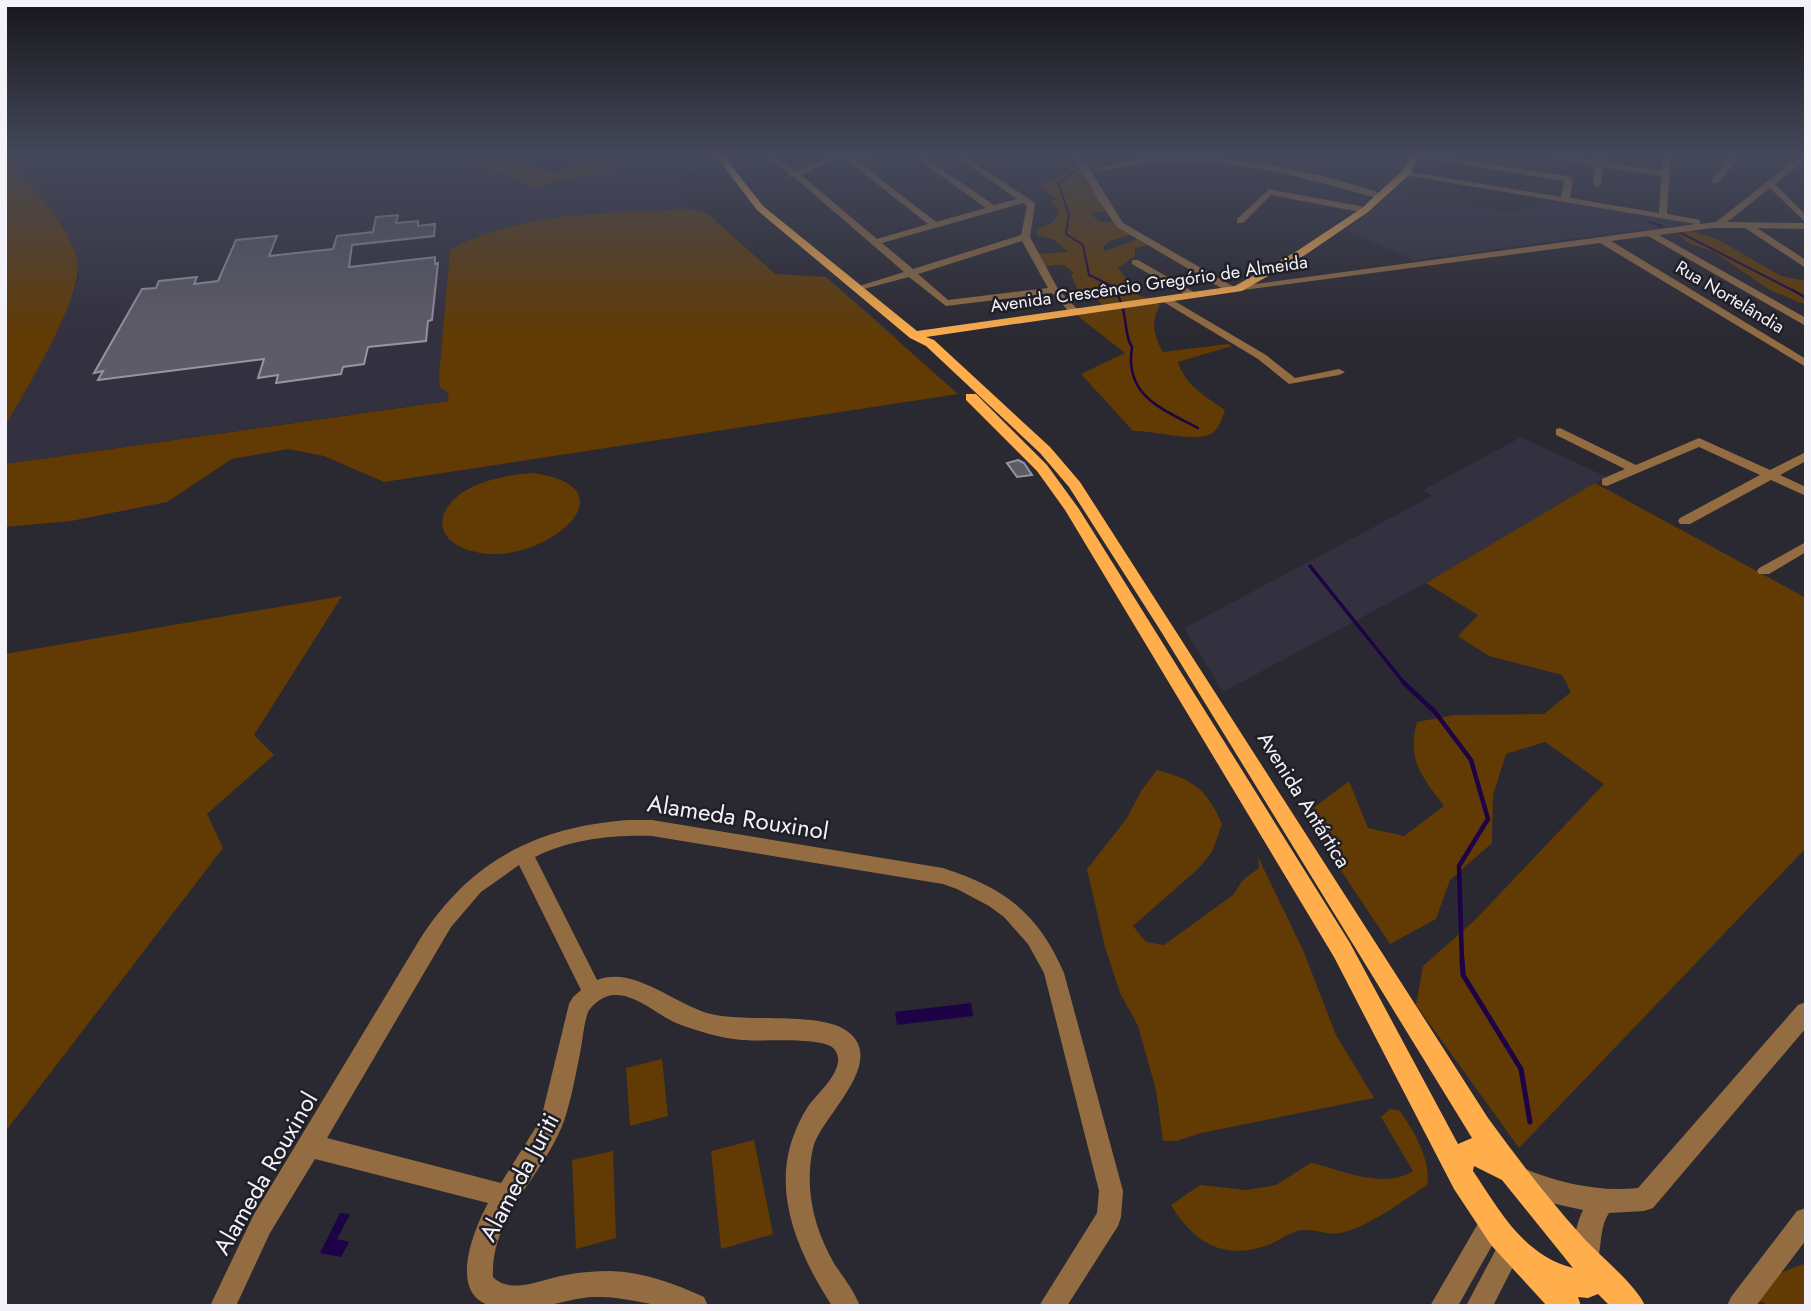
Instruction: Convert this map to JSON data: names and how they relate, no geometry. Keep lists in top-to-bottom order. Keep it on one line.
{"streets":{"main road":["Avenida Crescêncio Gregório de Almeida","Avenida Antártica"],"street":["Rua Nortelândia","Alameda Rouxinol","Alameda Juriti"]},"crossings":[["Avenida Crescêncio Gregório de Almeida","Rua Nortelândia"],["Avenida Crescêncio Gregório de Almeida","Avenida Antártica"]]}
